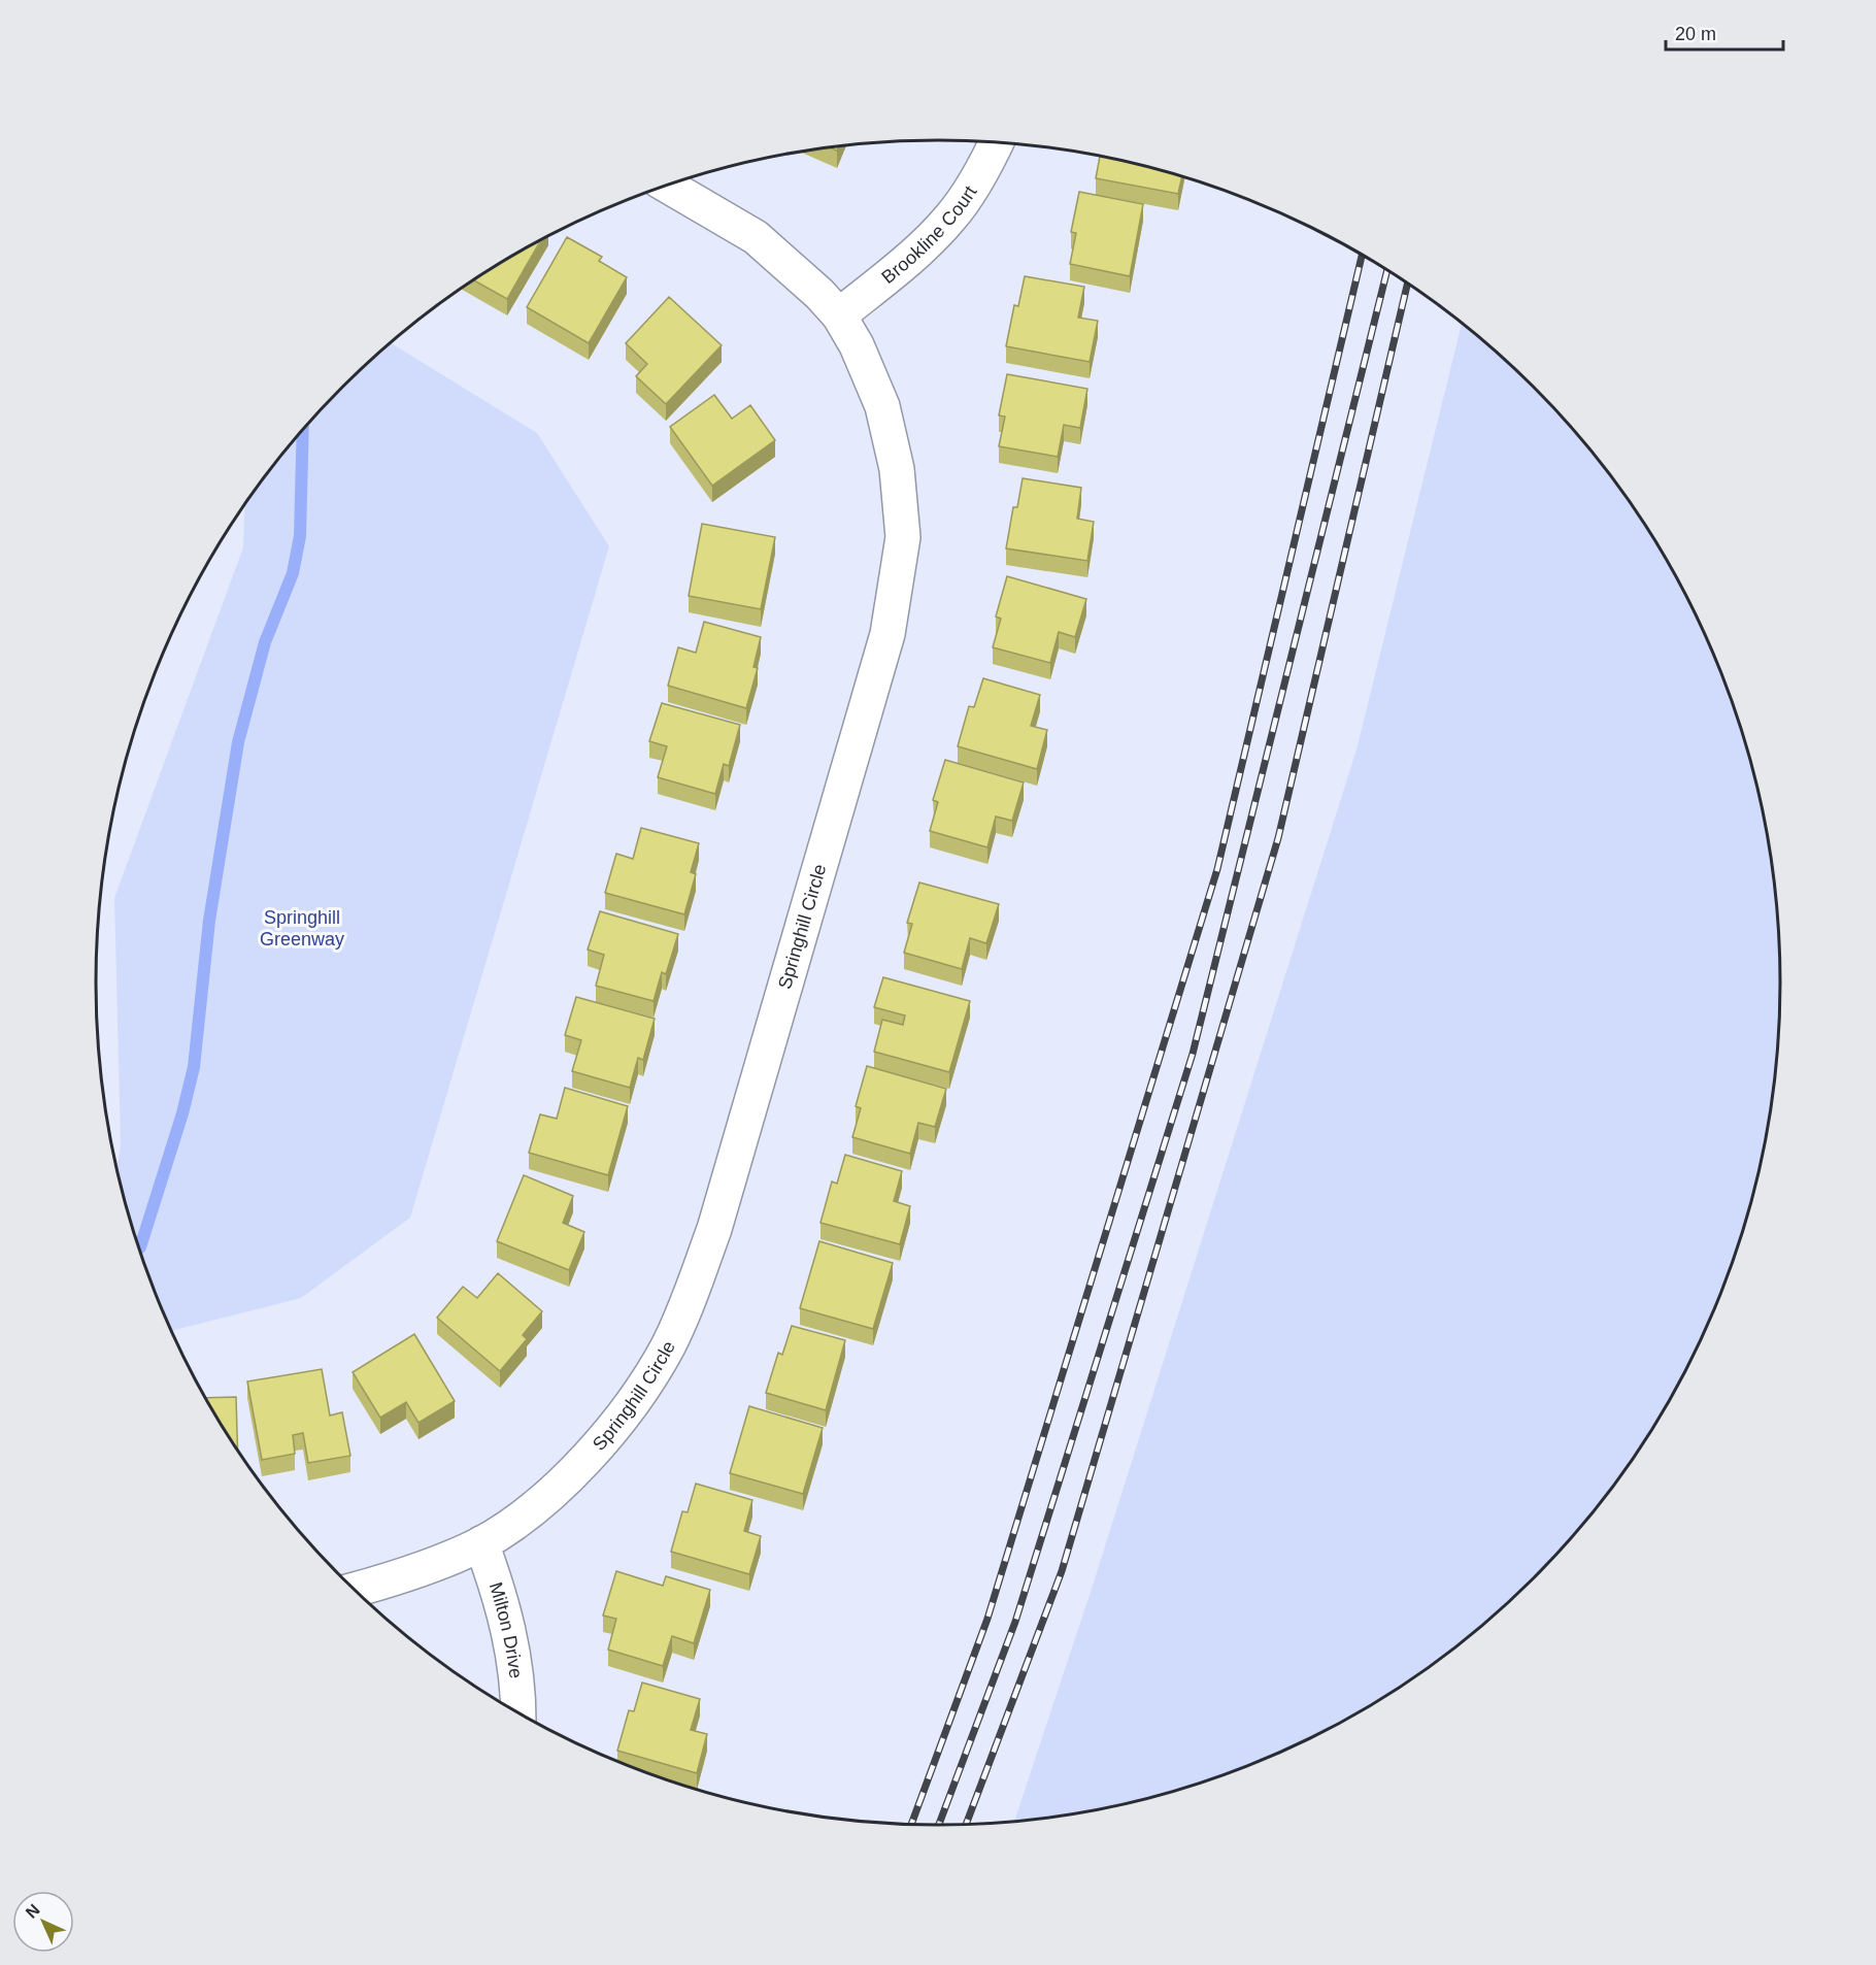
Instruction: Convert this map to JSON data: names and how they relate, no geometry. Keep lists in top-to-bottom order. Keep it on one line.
{"streets":{"street":["Brookline Court","Springhill Circle","Milton Drive"]},"crossings":[["Brookline Court","Springhill Circle"],["Springhill Circle","Milton Drive"]],"parks":["Springhill Greenway"],"scale_bar":"20 m","north":"top left"}
